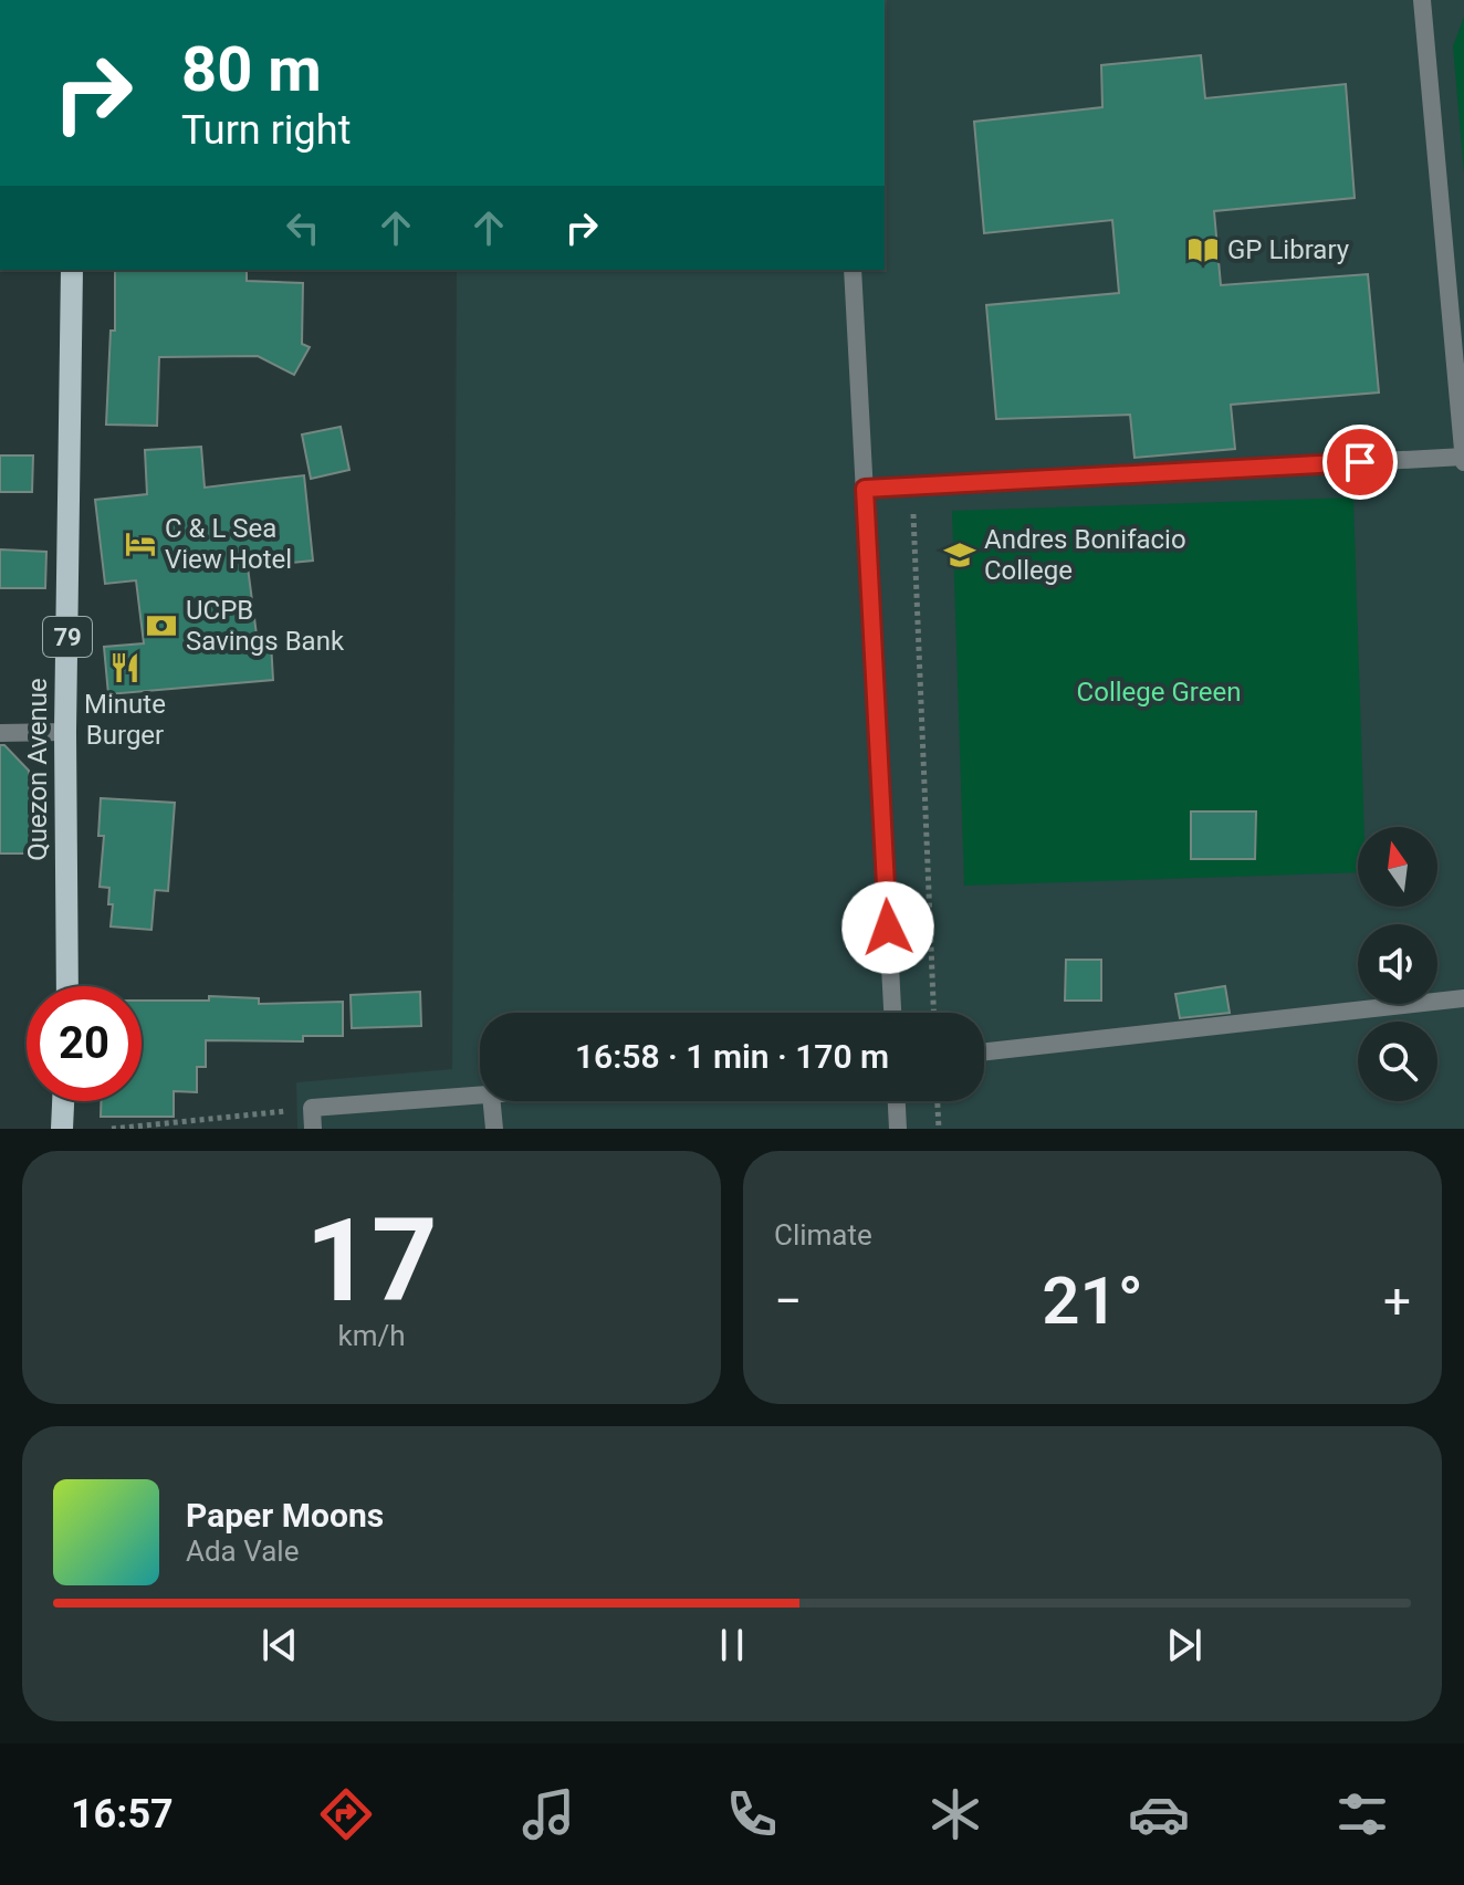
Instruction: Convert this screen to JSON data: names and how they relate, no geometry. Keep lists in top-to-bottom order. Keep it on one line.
{"streets":{"main road":["79","Quezon Avenue"]},"parks":["College Green"],"places":{"library":["GP Library"],"hotel":["C & L Sea View Hotel"],"school or university":["Andres Bonifacio College"],"bank":["UCPB Savings Bank"],"restaurant":["Minute Burger"]},"north":"top","page":{"turn":["80 m","Turn right"],"limit":"20","trip":"16:58 · 1 min · 170 m","tile":[["17","km/h"],"Climate"],"heat":["−","21°","+"],"song":["Paper Moons","Ada Vale"],"tabs":"16:57"}}
